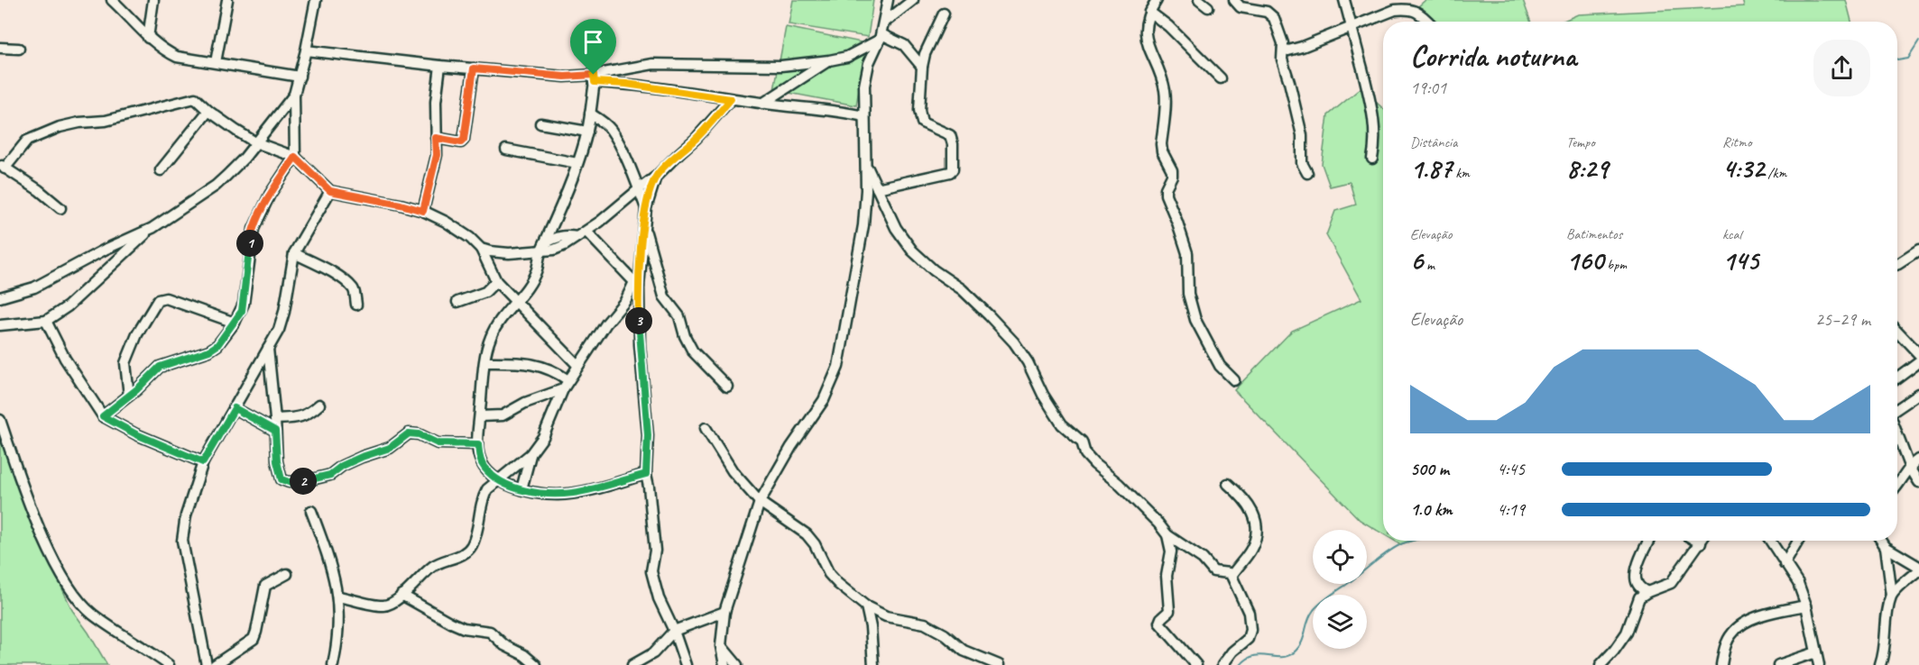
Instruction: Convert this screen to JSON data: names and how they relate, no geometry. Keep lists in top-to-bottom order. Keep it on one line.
{"page":{"heading":["Corrida noturna","19:01"],"stats":[["Distância","1.87 km"],["Tempo","8:29"],["Ritmo","4:32 /km"],["Elevação","6 m"],["Batimentos","160 bpm"],["kcal","145"]],"pins":["1","3","2"],"chart":["Elevação","25–29 m"],"list":[{"name":"500 m","note":"4:45"},{"name":"1.0 km","note":"4:19"}]}}
